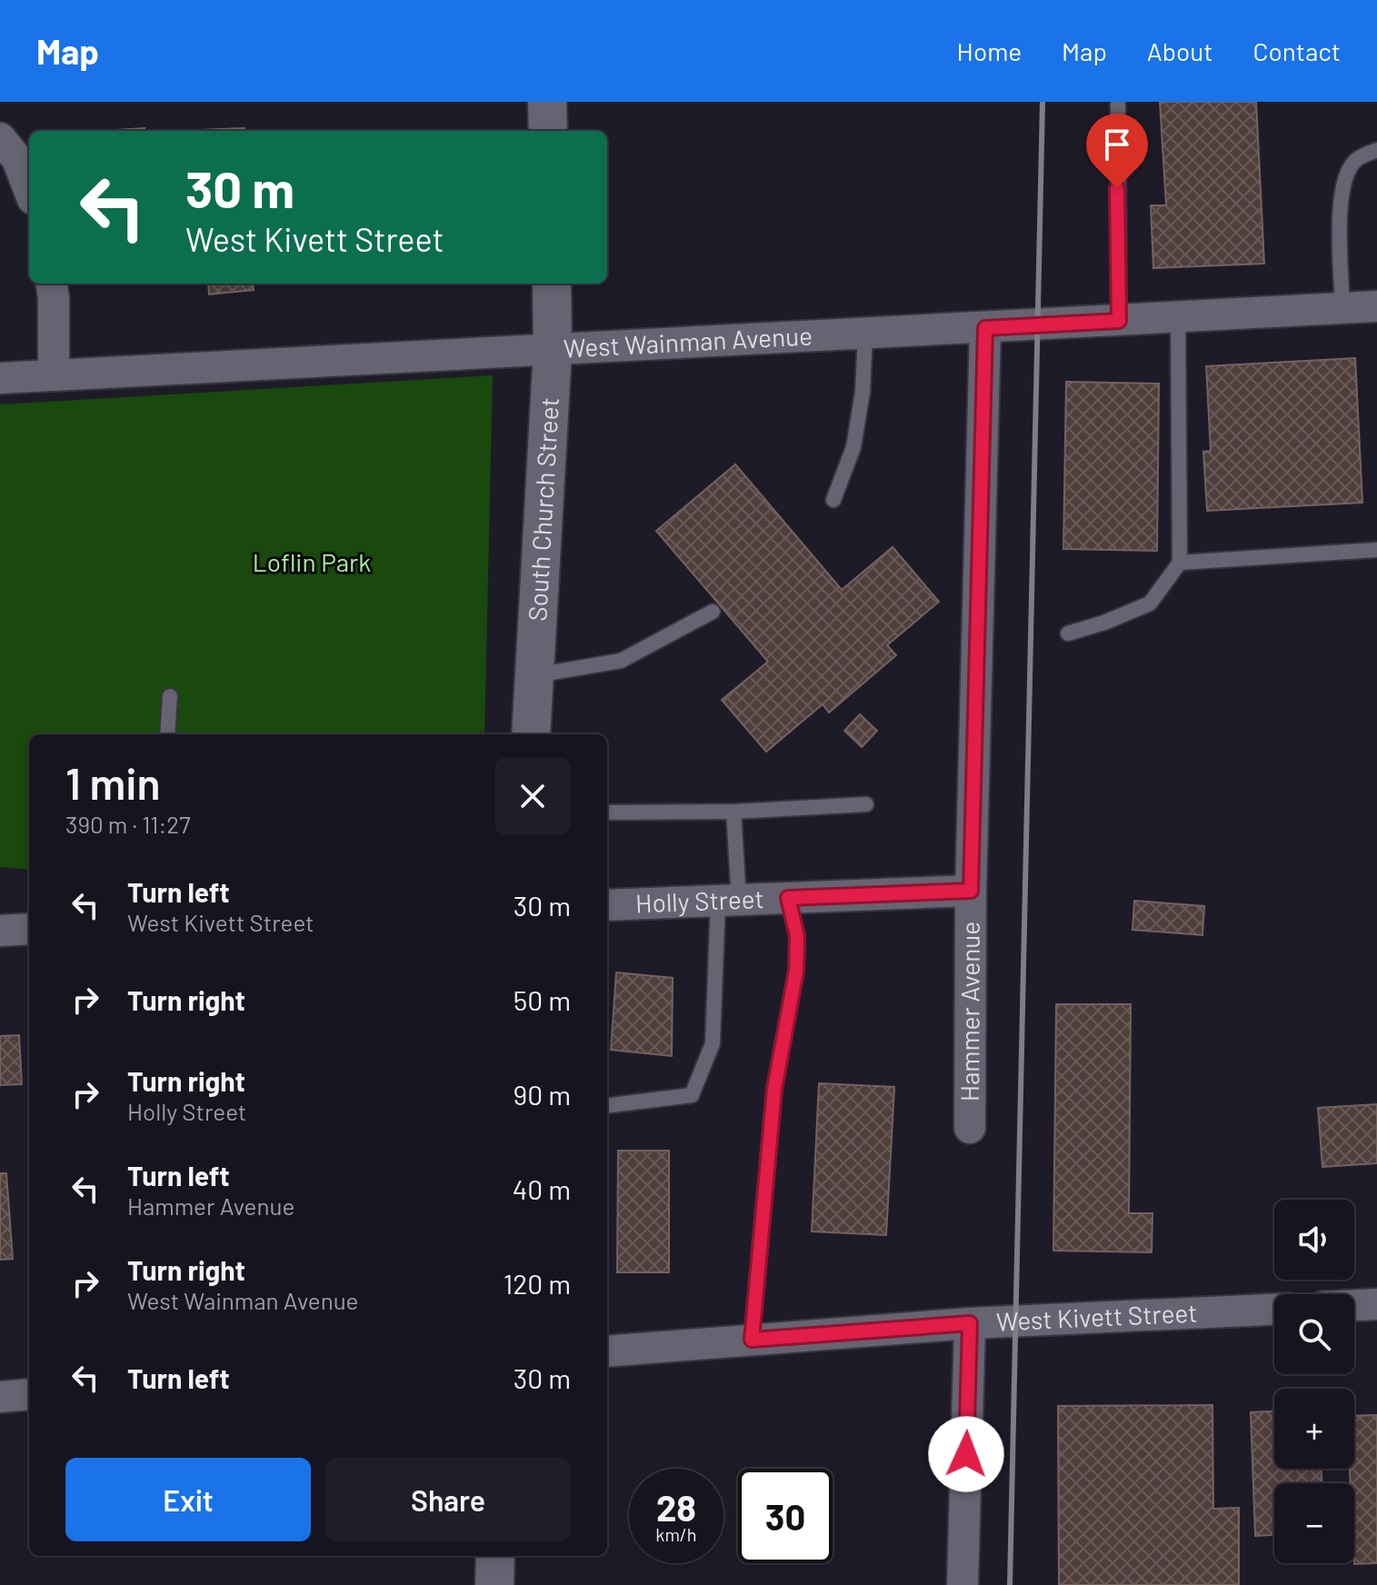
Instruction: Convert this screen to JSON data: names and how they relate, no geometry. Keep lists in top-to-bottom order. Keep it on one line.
{"streets":{"street":["West Wainman Avenue","South Church Street","Holly Street","Hammer Avenue","West Kivett Street"]},"crossings":[["West Wainman Avenue","South Church Street"],["West Wainman Avenue","Hammer Avenue"],["Holly Street","Hammer Avenue"]],"parks":["Loflin Park"],"page":{"header":"Map","nav":["Home","Map","About","Contact"],"turn":["30 m","West Kivett Street"],"heading":["1 min","390 m · 11:27"],"list":[{"name":"Turn left","note":"West Kivett Street","value":"30 m"},{"name":"Turn right","value":"50 m"},{"name":"Turn right","note":"Holly Street","value":"90 m"},{"name":"Turn left","note":"Hammer Avenue","value":"40 m"},{"name":"Turn right","note":"West Wainman Avenue","value":"120 m"},{"name":"Turn left","value":"30 m"}],"map_buttons":["+","−"],"buttons":["Exit","Share"],"speed":"28 km/h","limit":"30"}}
